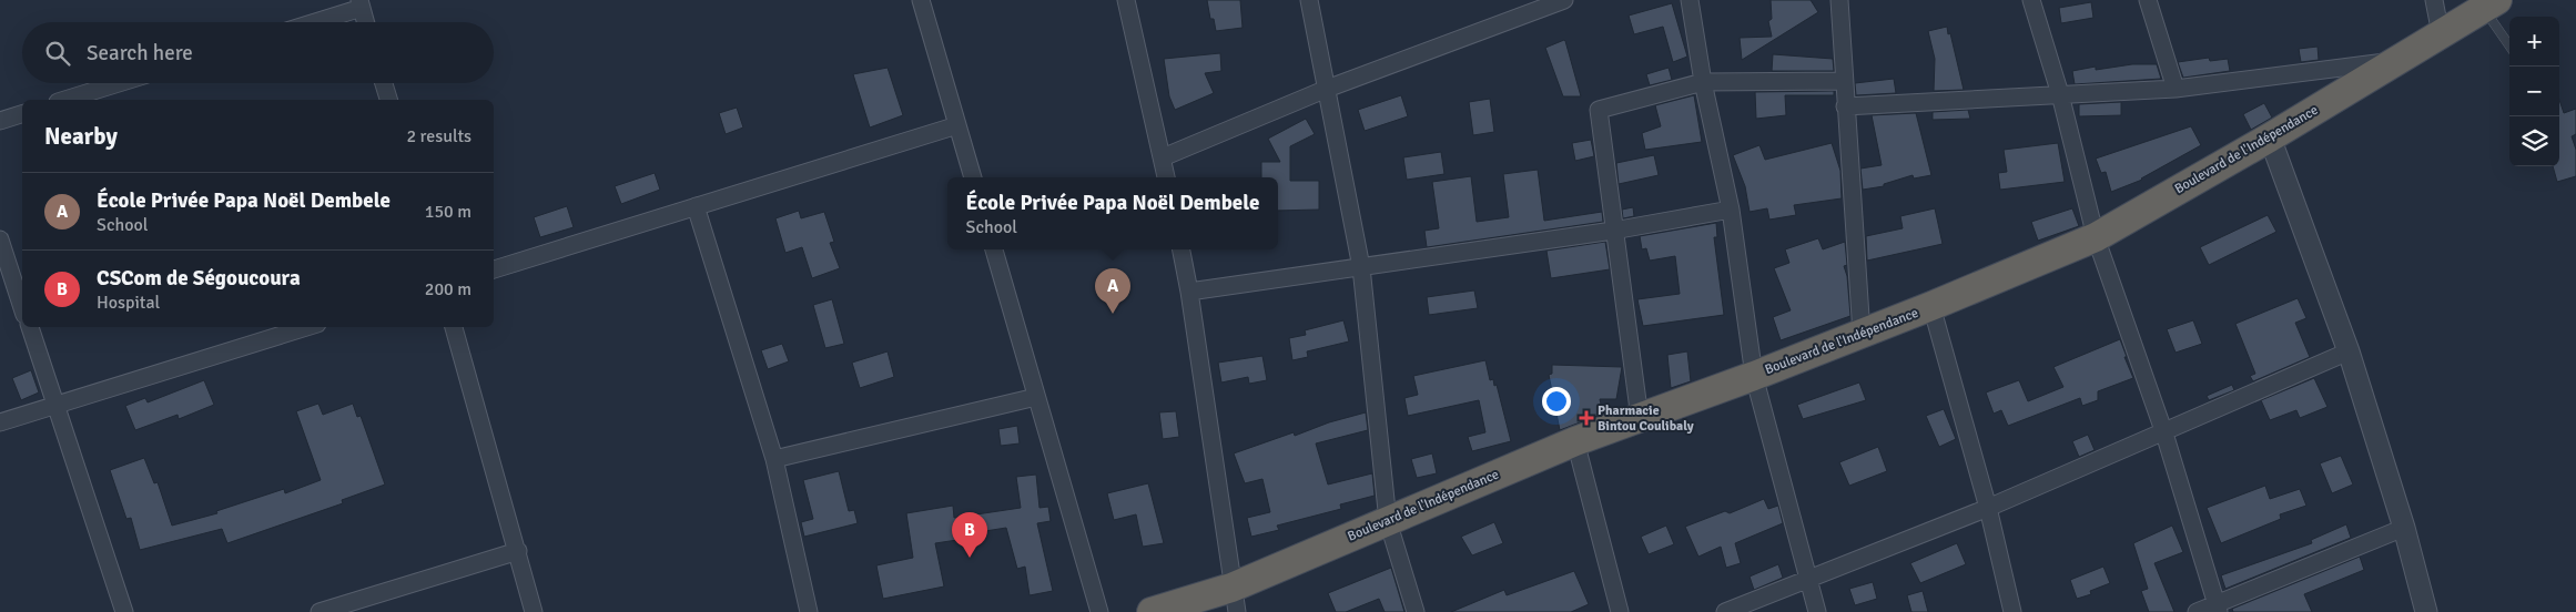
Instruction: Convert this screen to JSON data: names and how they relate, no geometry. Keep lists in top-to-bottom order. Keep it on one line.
{"streets":{"highway":["Boulevard de l'Indépendance"]},"places":{"health":["Pharmacie Bintou Coulibaly"]},"page":{"map_buttons":["+","−"],"search":"Search here","heading":["Nearby","2 results"],"list":[{"mark":"A","name":"École Privée Papa Noël Dembele","note":"School","value":"150 m"},{"mark":"B","name":"CSCom de Ségoucoura","note":"Hospital","value":"200 m"}],"popup":["École Privée Papa Noël Dembele","School"],"pins":["A","B"]}}
